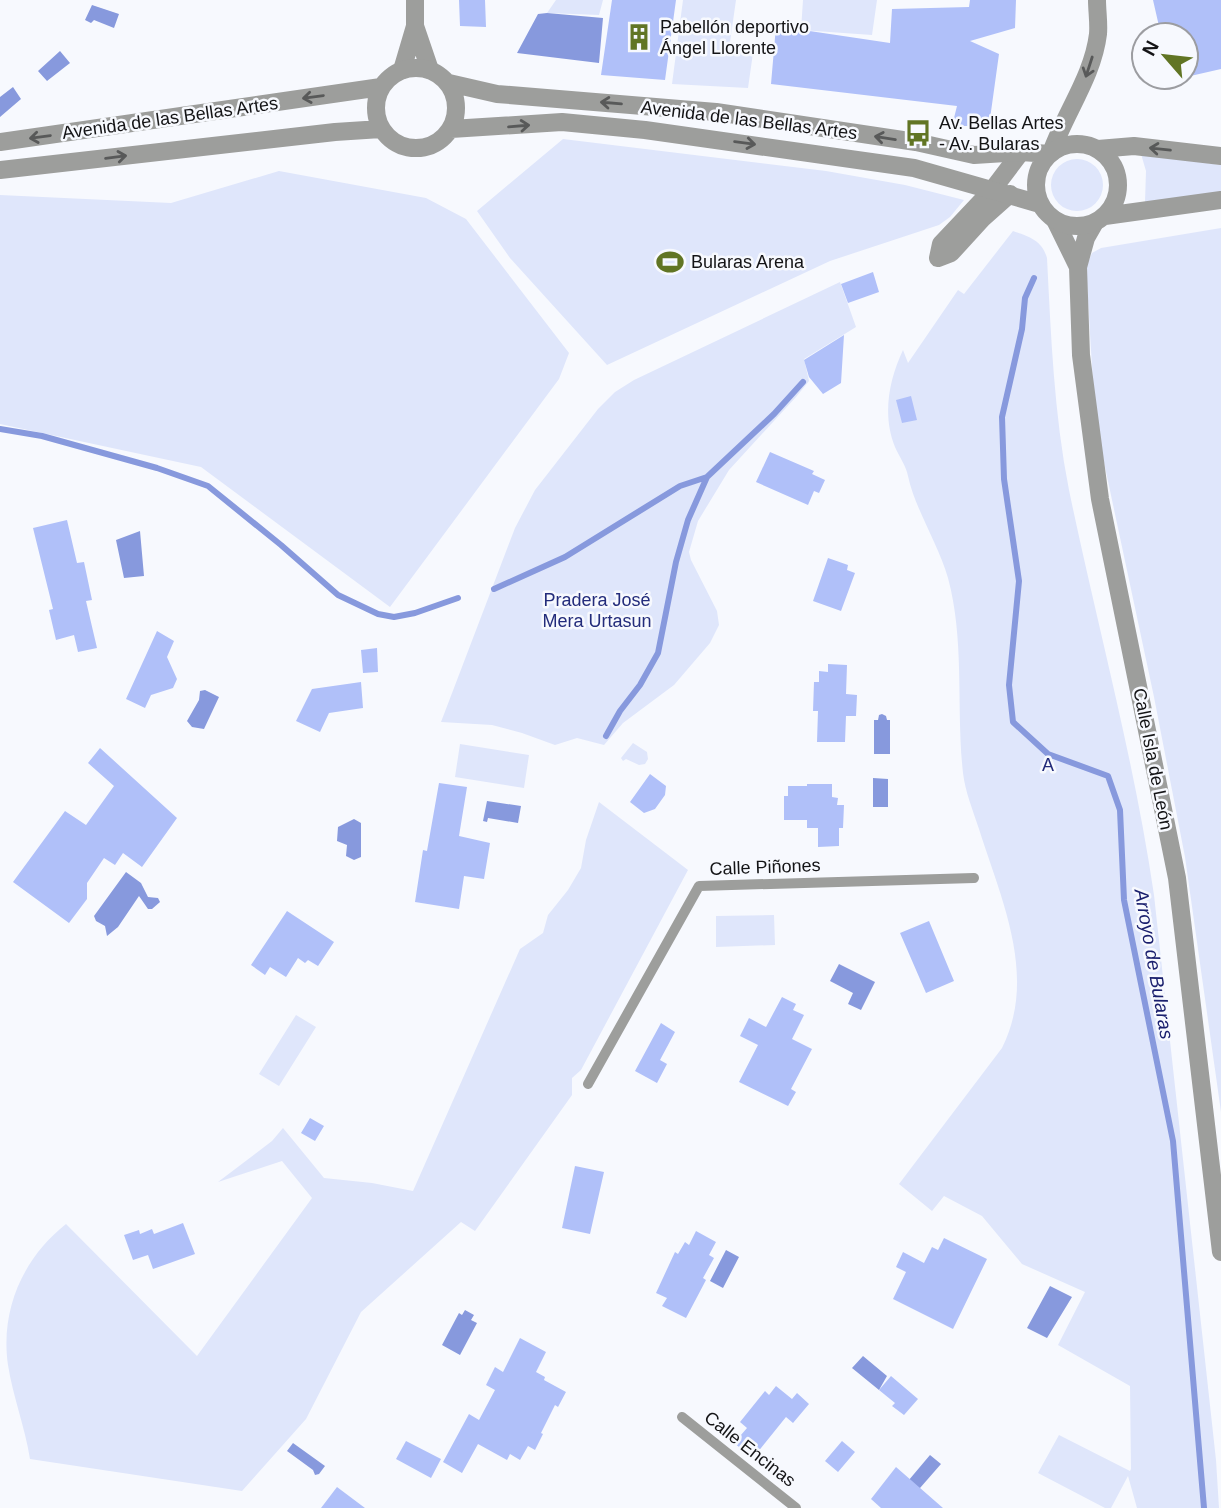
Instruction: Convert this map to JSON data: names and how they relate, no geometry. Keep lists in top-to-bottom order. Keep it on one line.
{"streets":{"street":["Avenida de las Bellas Artes","Calle Isla de León"],"lane":["Calle Piñones","Calle Encinas"]},"crossings":[["Avenida de las Bellas Artes","Calle Isla de León"]],"water":["Arroyo de Bularas"],"parks":["Pradera José Mera Urtasun","A"],"places":{"building":["Pabellón deportivo Ángel Llorente"],"bus stop":["Av. Bellas Artes - Av. Bularas"],"sports":["Bularas Arena"]},"north":"top left"}
